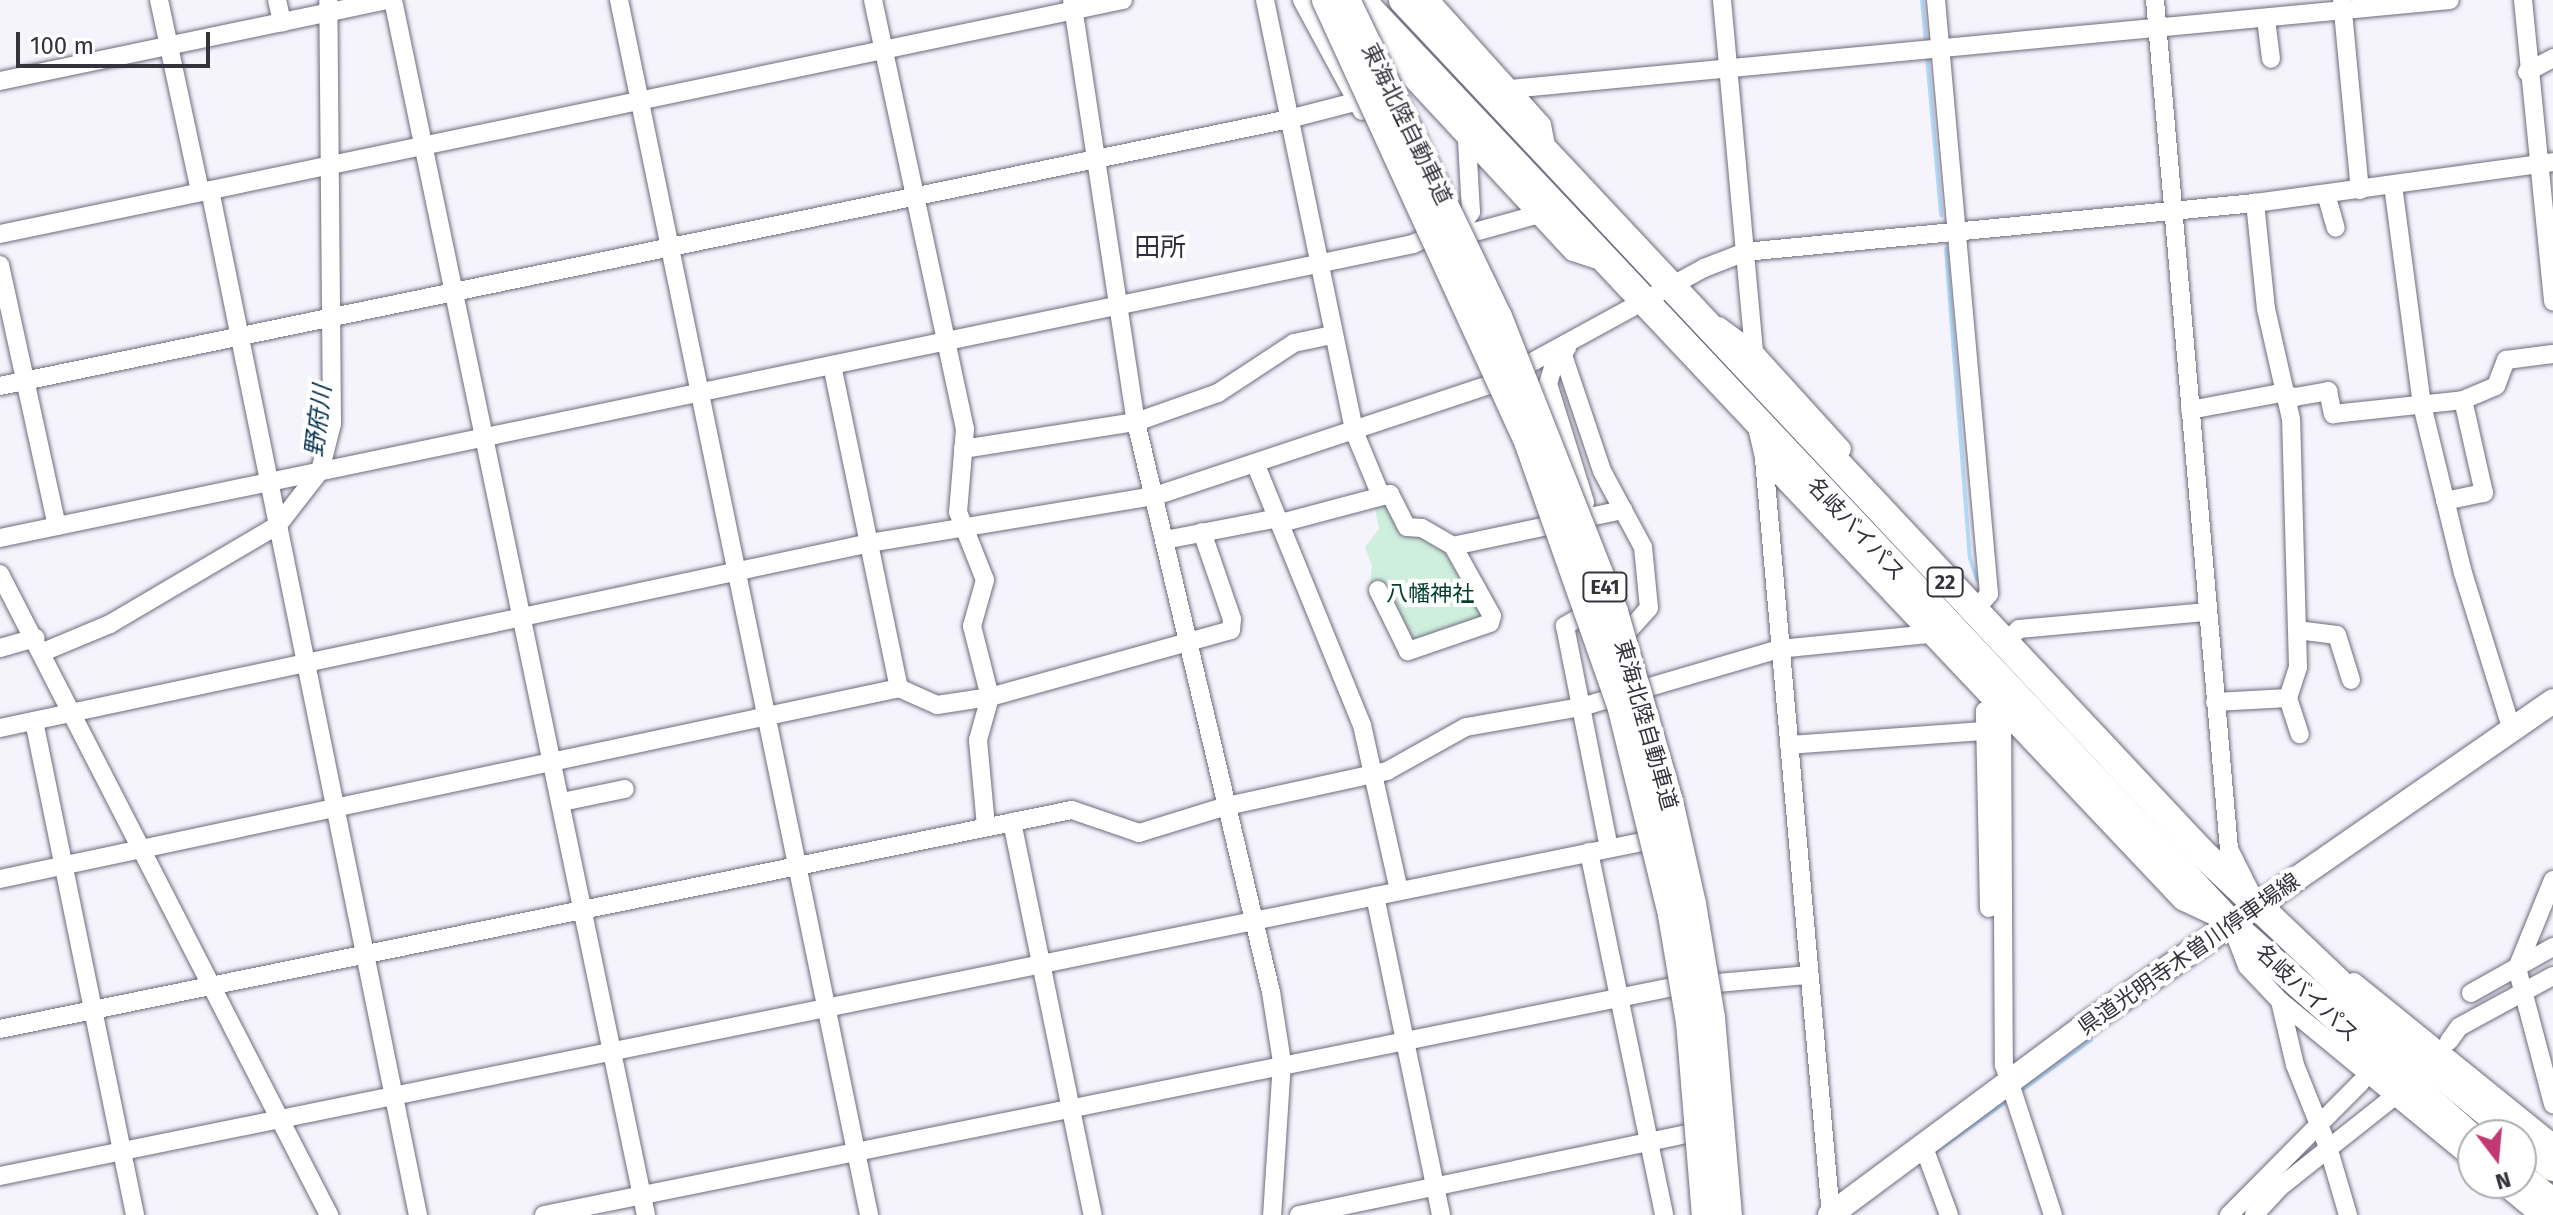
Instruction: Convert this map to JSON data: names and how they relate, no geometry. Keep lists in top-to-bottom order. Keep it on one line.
{"streets":{"highway":["東海北陸自動車道","名岐バイパス","22","E41"],"main road":["県道光明寺木曽川停車場線"]},"crossings":[["名岐バイパス","県道光明寺木曽川停車場線"]],"districts":["田所"],"water":["野府川"],"parks":["八幡神社"],"scale_bar":"100 m","north":"bottom"}
